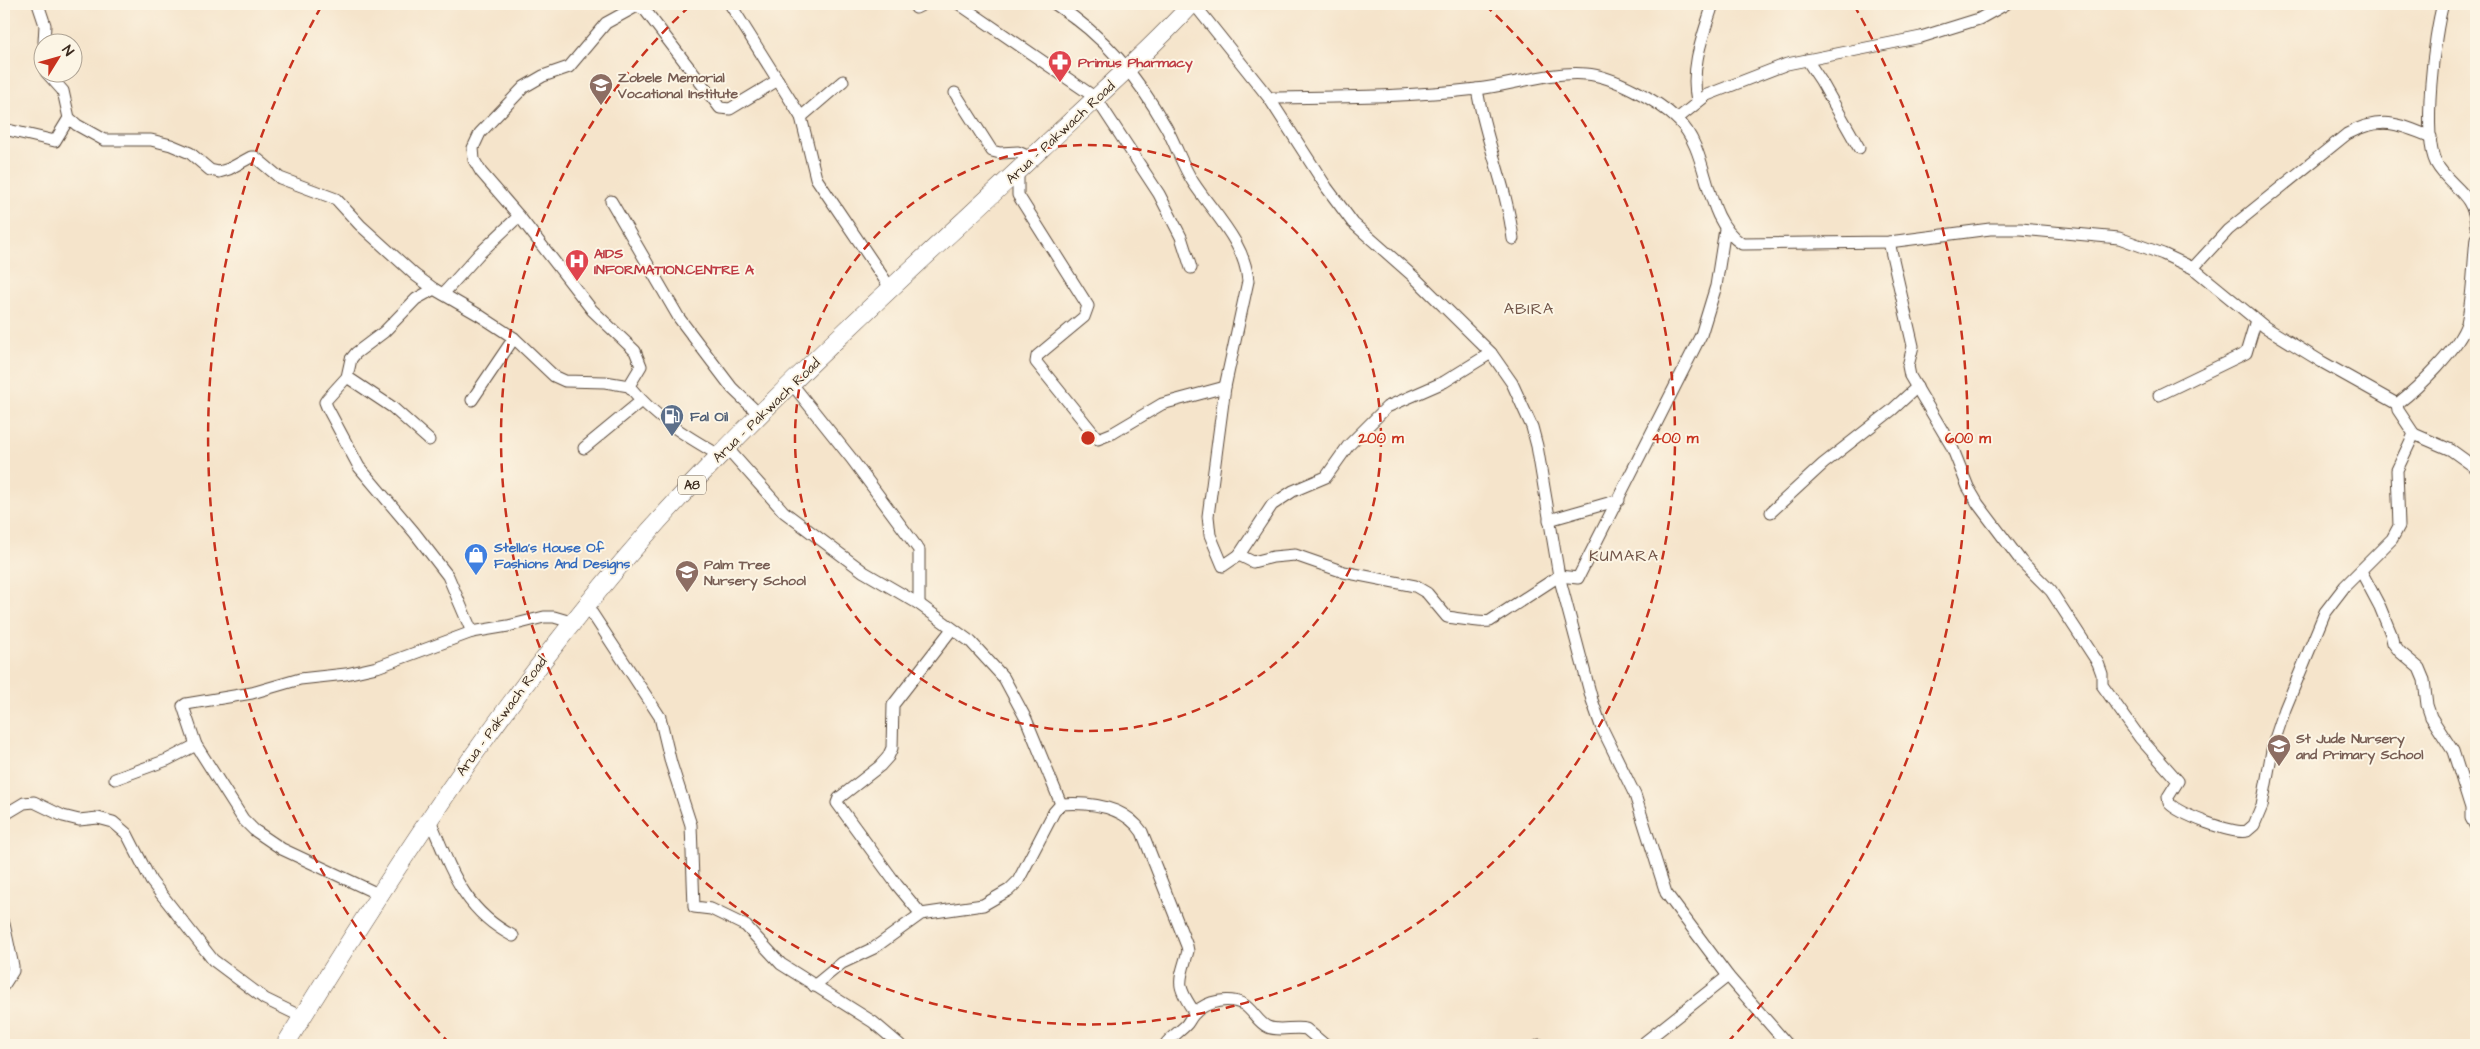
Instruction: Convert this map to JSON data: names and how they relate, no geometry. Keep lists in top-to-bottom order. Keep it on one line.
{"streets":{"main road":["Arua - Pakwach Road","A8"]},"districts":["ABIRA","KUMARA"],"places":{"pharmacy":["Primus Pharmacy"],"school or university":["Zobele Memorial Vocational Institute","Palm Tree Nursery School","St Jude Nursery and Primary School"],"hospital":["AIDS INFORMATION.CENTRE A"],"fuel station":["Fal Oil"],"shop":["Stella's House Of Fashions And Designs"]},"north":"top right","rings":["200 m","400 m","600 m"]}
